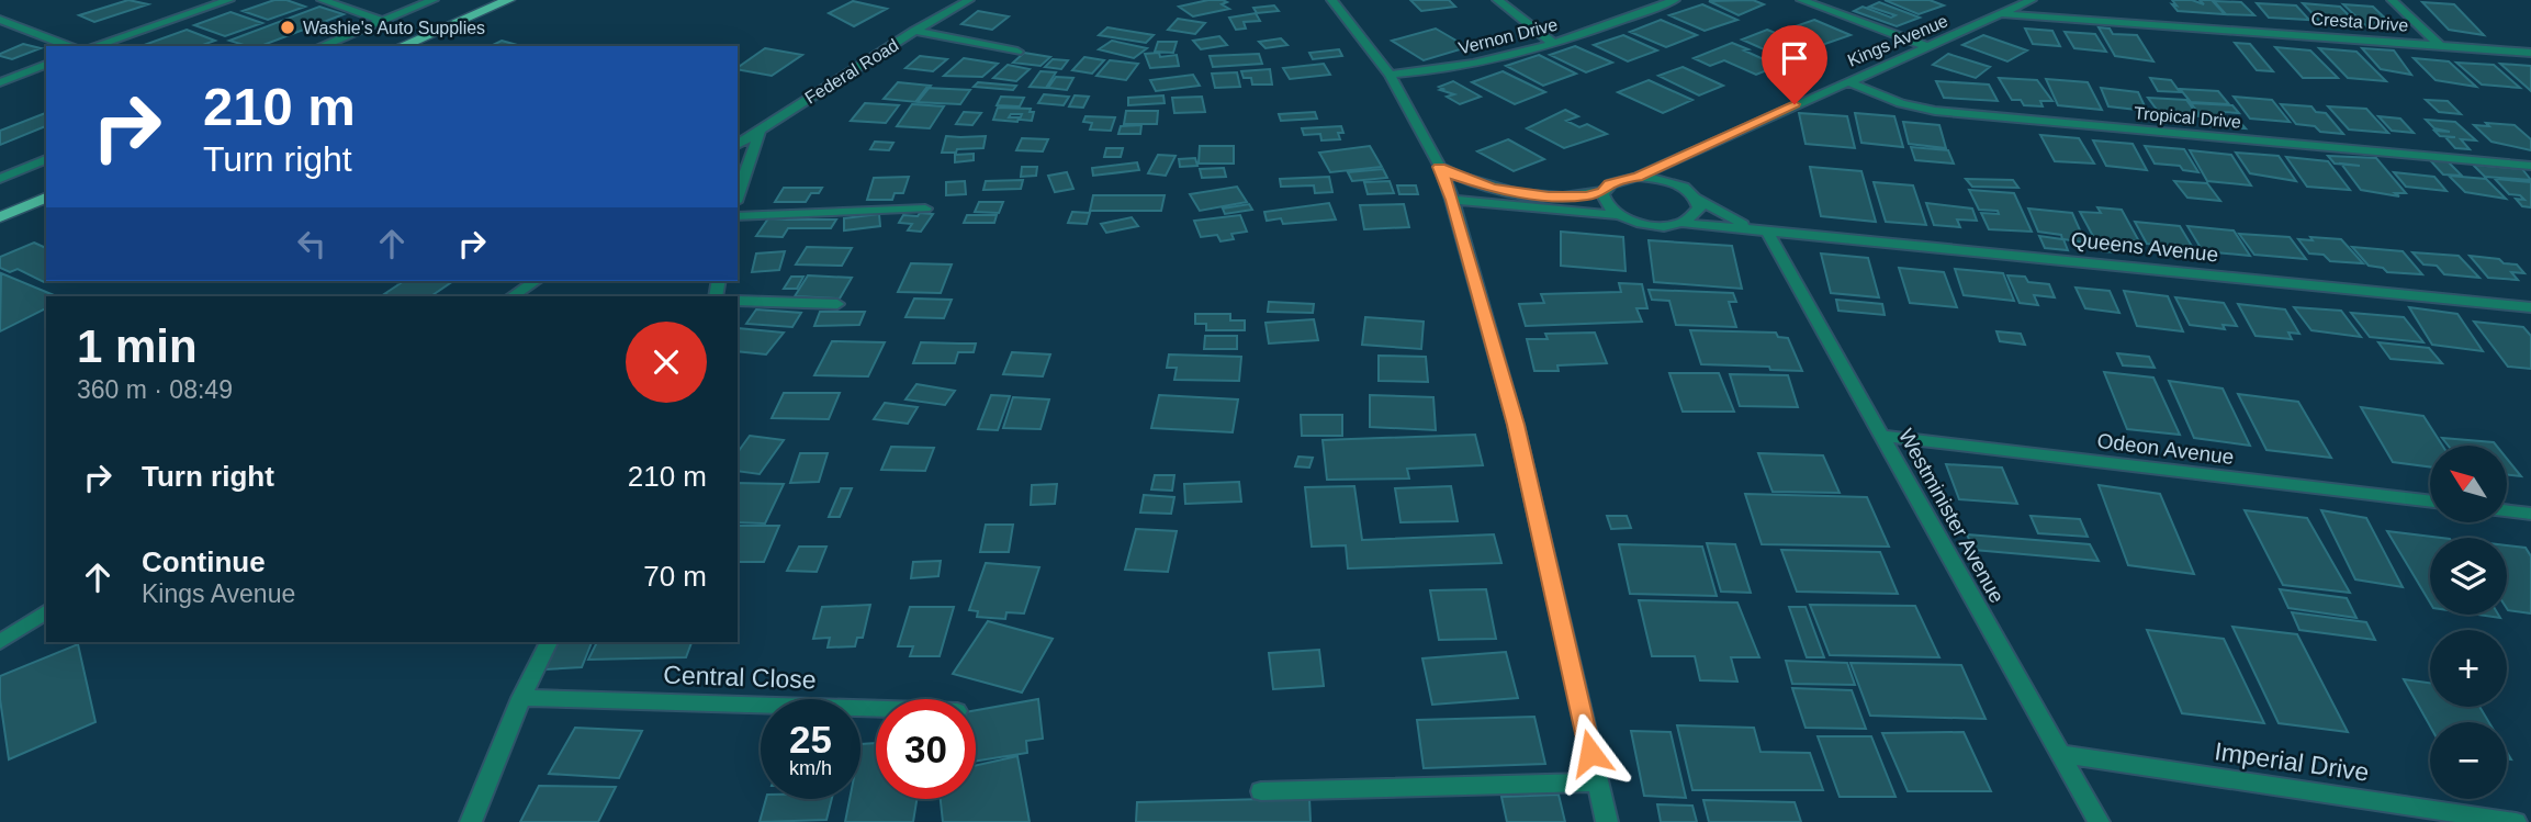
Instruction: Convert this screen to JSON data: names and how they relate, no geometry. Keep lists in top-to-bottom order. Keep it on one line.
{"streets":{"street":["Cresta Drive","Vernon Drive","Kings Avenue","Federal Road","Tropical Drive","Queens Avenue","Odeon Avenue","Westminister Avenue","Central Close","Imperial Drive"]},"crossings":[["Cresta Drive","Kings Avenue"],["Kings Avenue","Tropical Drive"],["Queens Avenue","Westminister Avenue"],["Odeon Avenue","Westminister Avenue"],["Westminister Avenue","Imperial Drive"]],"places":["Washie's Auto Supplies"],"north":"top left","page":{"turn":["210 m","Turn right"],"heading":["1 min","360 m · 08:49"],"list":[{"name":"Turn right","value":"210 m"},{"name":"Continue","note":"Kings Avenue","value":"70 m"}],"map_buttons":["+","−"],"speed":"25 km/h","limit":"30"}}
